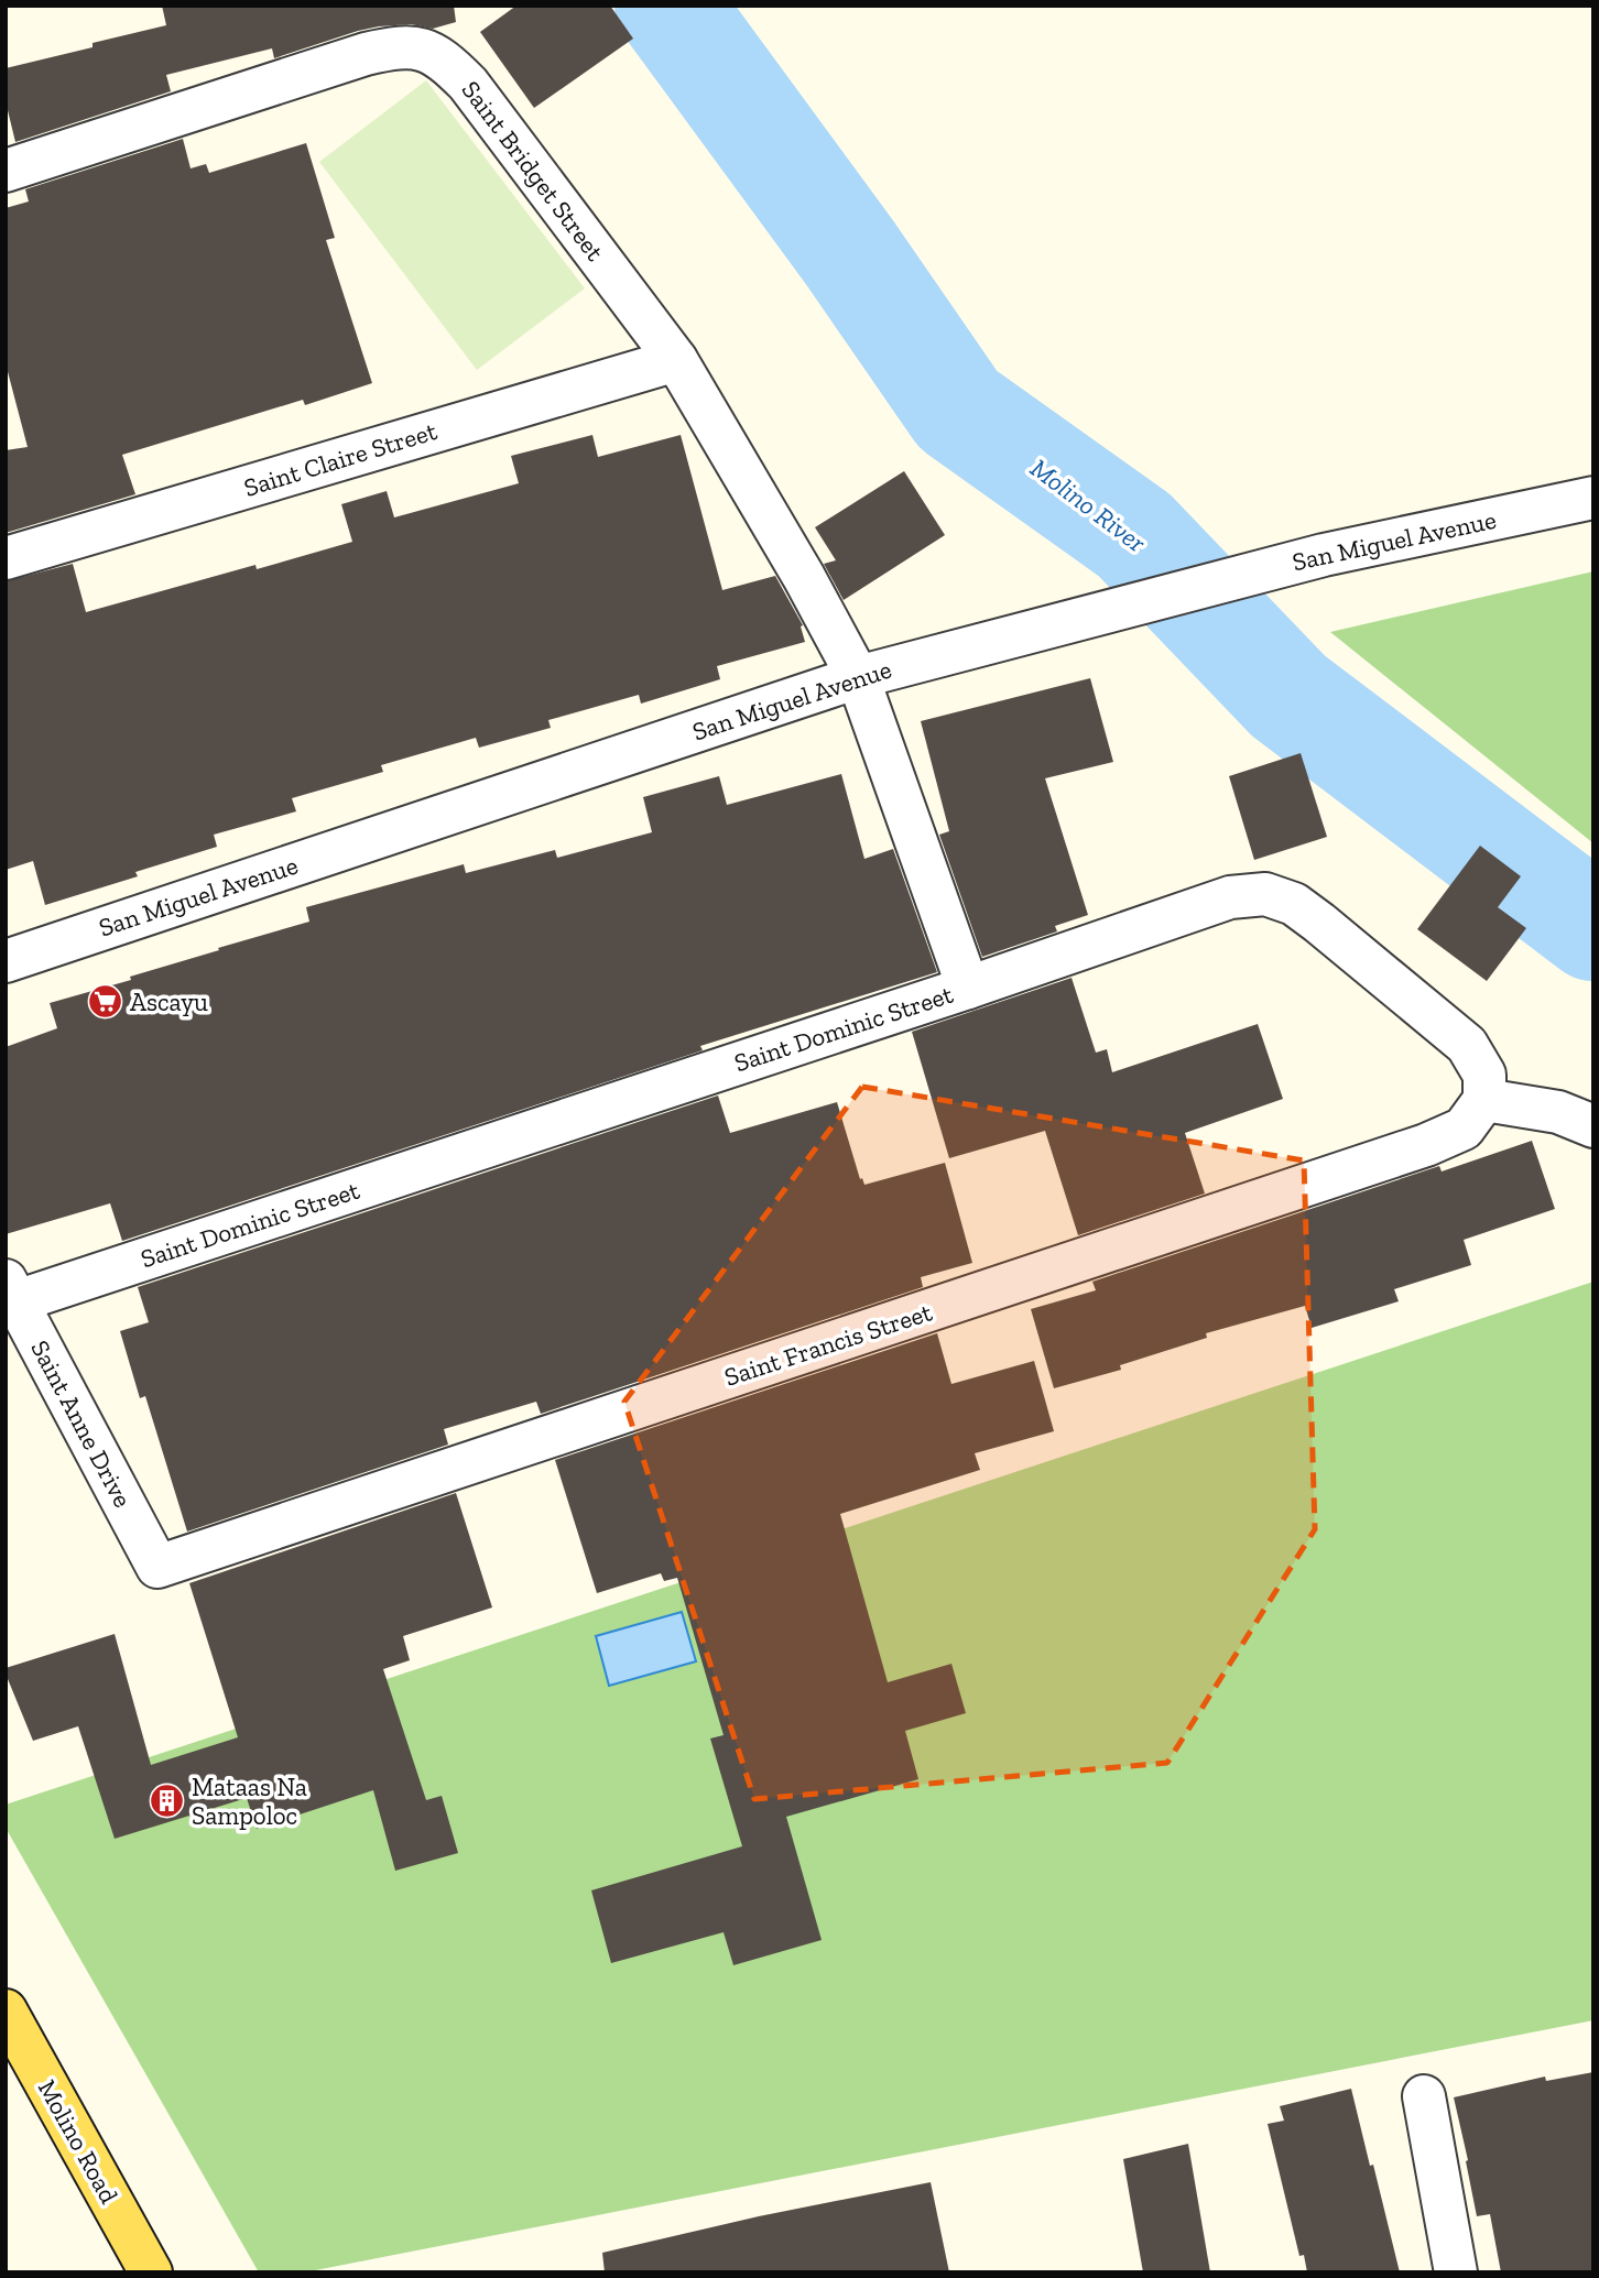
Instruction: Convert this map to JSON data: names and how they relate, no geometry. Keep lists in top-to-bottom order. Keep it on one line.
{"streets":{"main road":["Molino Road"],"street":["Saint Bridget Street","Saint Claire Street","San Miguel Avenue","Saint Dominic Street","Saint Francis Street","Saint Anne Drive"]},"crossings":[["Saint Bridget Street","Saint Claire Street"],["Saint Bridget Street","San Miguel Avenue"],["Saint Bridget Street","Saint Dominic Street"],["Saint Dominic Street","Saint Francis Street"],["Saint Dominic Street","Saint Anne Drive"],["Saint Francis Street","Saint Anne Drive"]],"water":["Molino River"],"places":{"supermarket":["Ascayu"],"building":["Mataas Na Sampoloc"]}}
